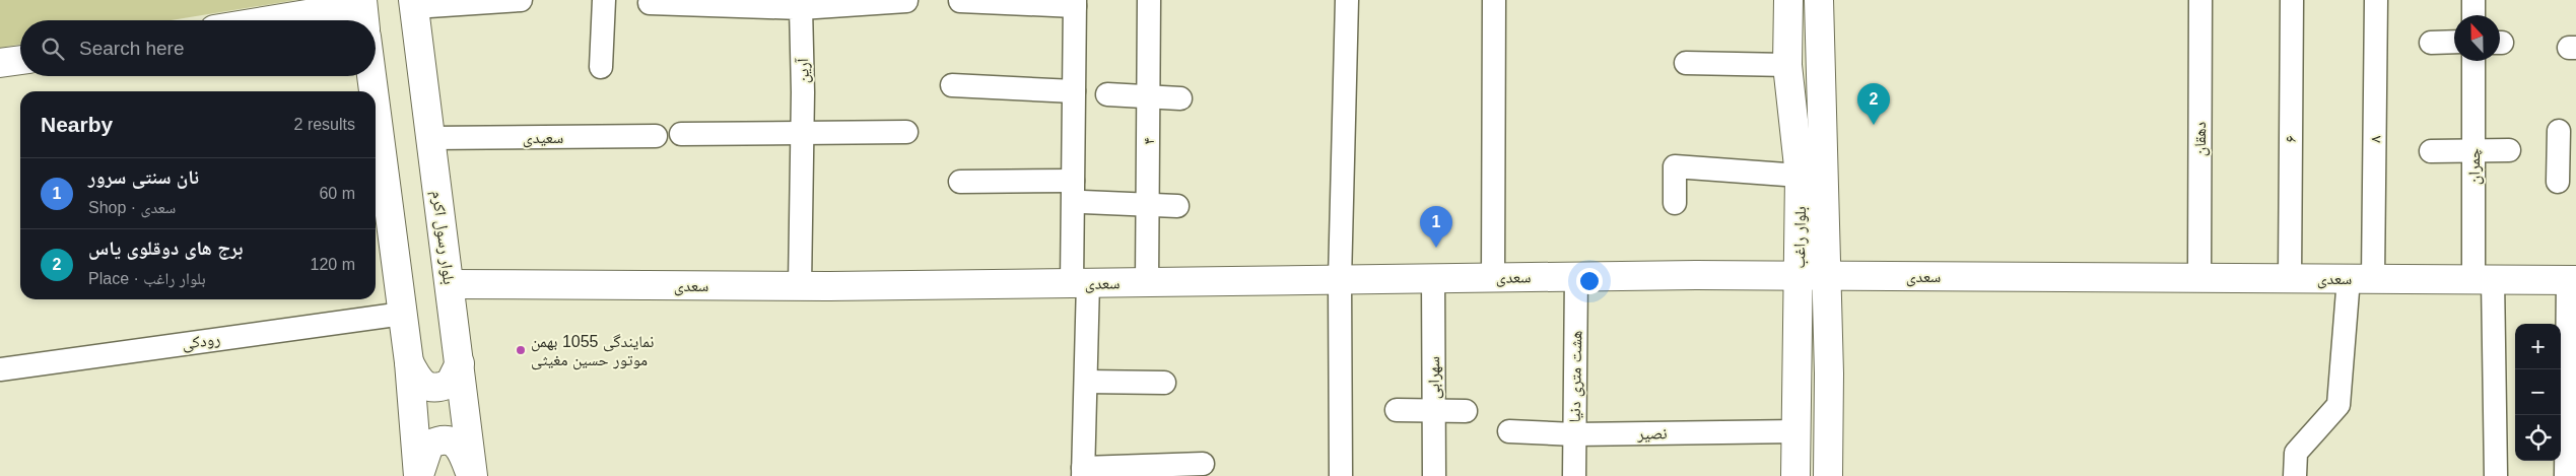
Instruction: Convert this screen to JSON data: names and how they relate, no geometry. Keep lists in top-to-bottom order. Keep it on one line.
{"streets":{"street":["آرین","سعیدی","دهقان","۶","۸","۴","چمران","بلوار رسول اکرم","بلوار راغب","سعدی","رودکی","هشت متری دنیا","سهرابی","نصیر"]},"crossings":[["آرین","سعدی"],["سعیدی","بلوار رسول اکرم"],["دهقان","سعدی"],["۶","سعدی"],["۸","سعدی"],["۴","سعدی"],["چمران","سعدی"],["بلوار رسول اکرم","سعدی"],["بلوار راغب","سعدی"],["بلوار راغب","نصیر"],["سعدی","هشت متری دنیا"],["سعدی","سهرابی"],["هشت متری دنیا","نصیر"]],"places":["نمایندگی 1055 بهمن موتور حسین مغیثی"],"north":"top","page":{"search":"Search here","pins":["2","1"],"heading":["Nearby","2 results"],"list":[{"mark":"1","name":"نان سنتی سرور","note":"Shop · سعدی","value":"60 m"},{"mark":"2","name":"برج های دوقلوی یاس","note":"Place · بلوار راغب","value":"120 m"}],"map_buttons":["+","−"]}}
